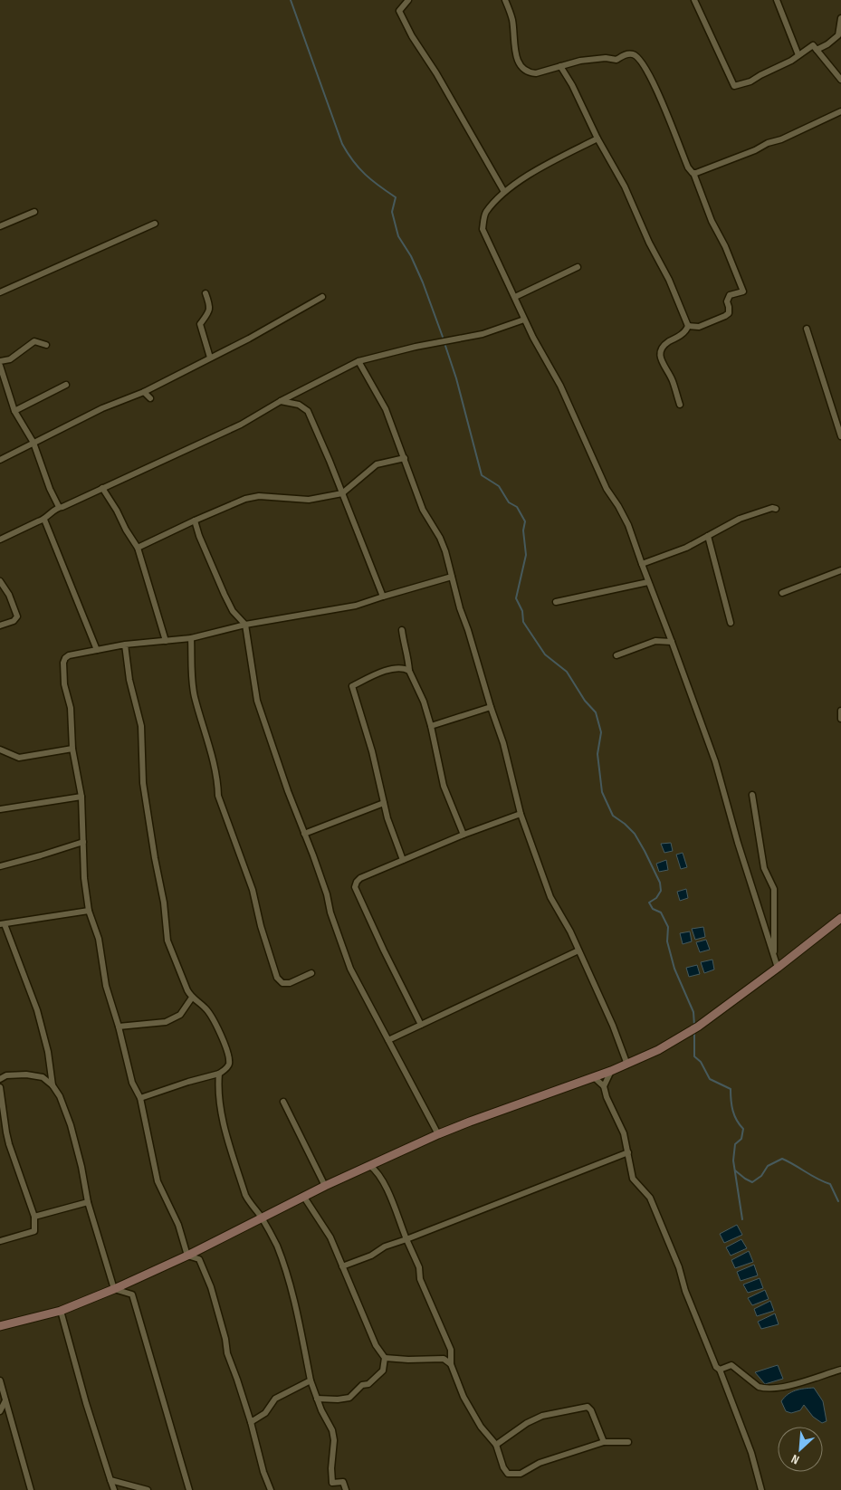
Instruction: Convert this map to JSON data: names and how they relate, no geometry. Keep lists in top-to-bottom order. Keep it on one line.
{"north":"bottom left"}
